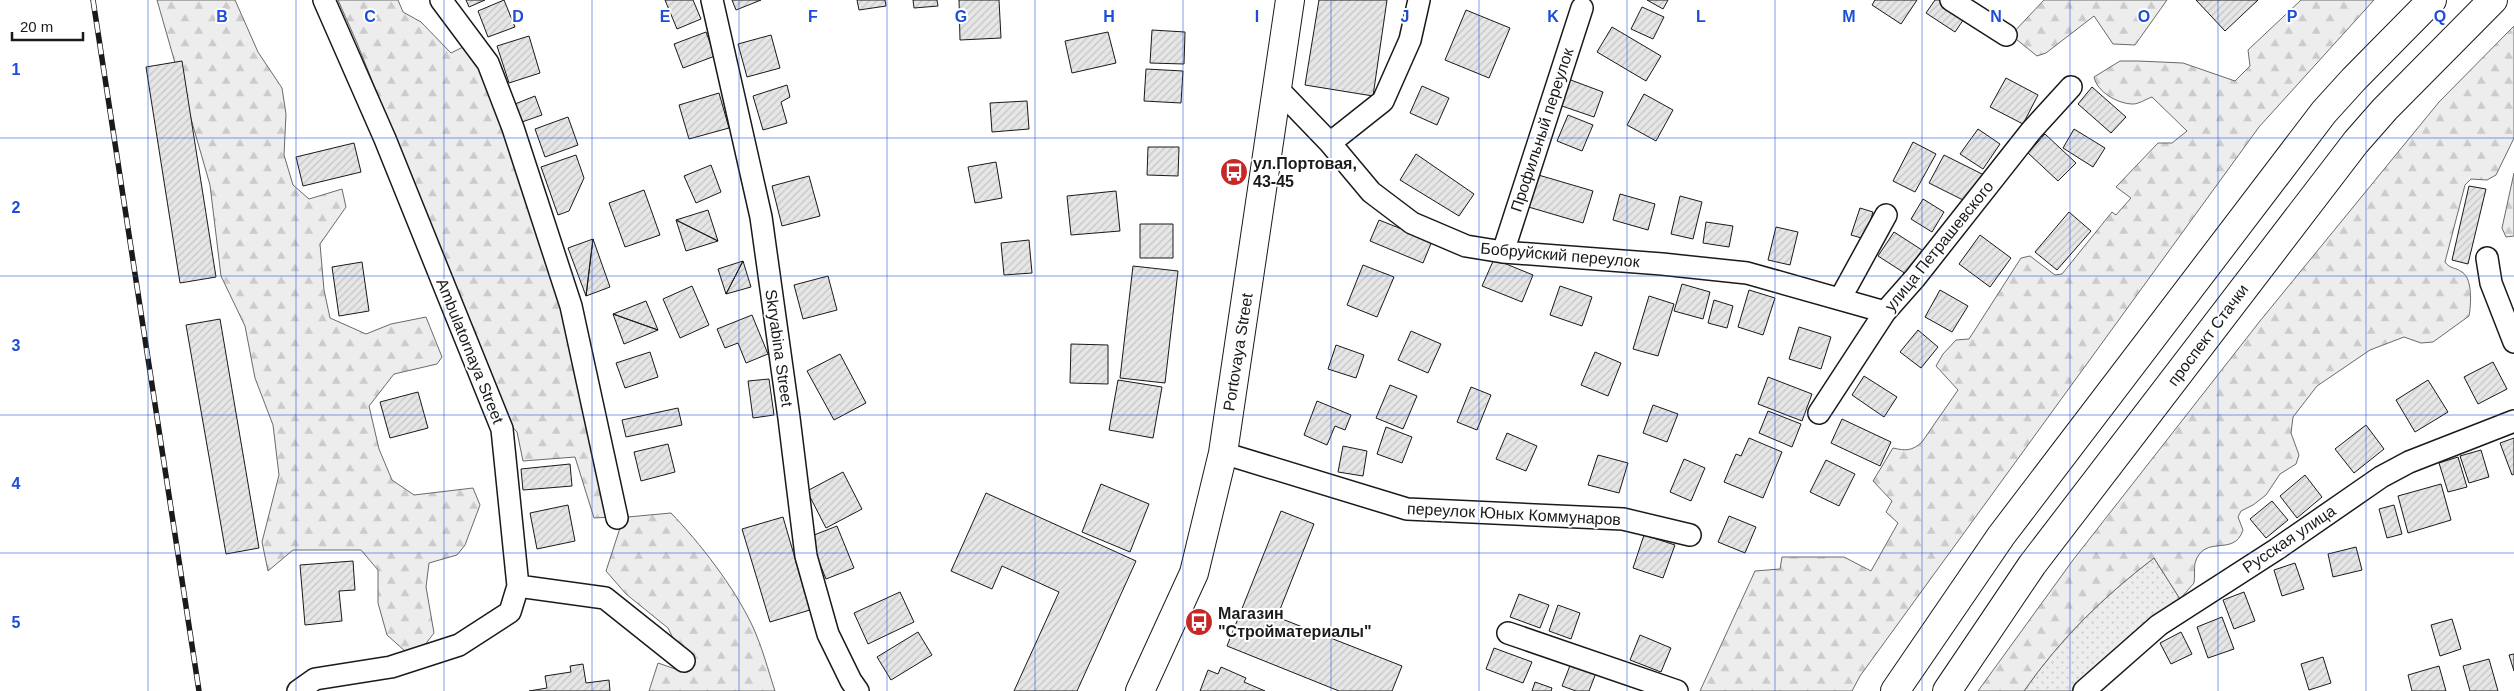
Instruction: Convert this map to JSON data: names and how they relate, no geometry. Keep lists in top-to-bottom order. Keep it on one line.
{"streets":{"main road":["проспект Стачки","Portovaya Street"],"street":["Профильный переулок","улица Петрашевского","Бобруйский переулок","Skryabina Street","Ambulatornaya Street","переулок Юных Коммунаров","Русская улица"]},"crossings":[["Профильный переулок","Бобруйский переулок"],["улица Петрашевского","Бобруйский переулок"],["Бобруйский переулок","Portovaya Street"],["Portovaya Street","переулок Юных Коммунаров"]],"places":{"bus stop":["ул.Портовая, 43-45","Магазин \"Стройматериалы\""]},"scale_bar":"20 m","grid":{"columns":["B","C","D","E","F","G","H","I","J","K","L","M","N","O","P","Q"],"rows":["1","2","3","4","5"]}}
